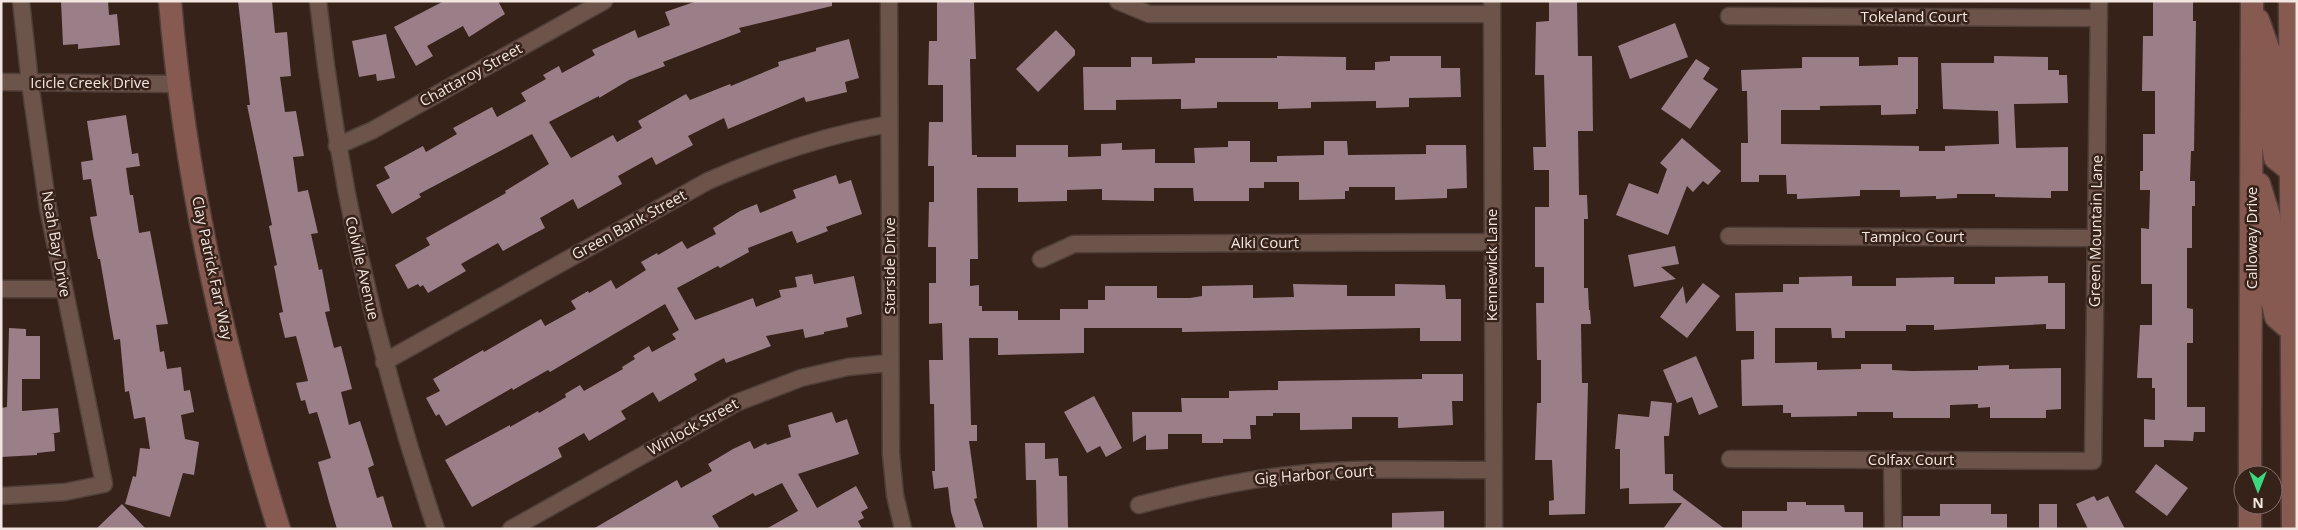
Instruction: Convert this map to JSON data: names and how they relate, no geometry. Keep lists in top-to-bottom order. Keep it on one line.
{"streets":{"main road":["Calloway Drive","Clay Patrick Farr Way"],"street":["Tokeland Court","Chattaroy Street","Icicle Creek Drive","Green Bank Street","Green Mountain Lane","Tampico Court","Alki Court","Neah Bay Drive","Kennewick Lane","Starside Drive","Colville Avenue","Winlock Street","Colfax Court","Gig Harbor Court"]},"crossings":[["Tokeland Court","Green Mountain Lane"],["Chattaroy Street","Colville Avenue"],["Icicle Creek Drive","Neah Bay Drive"],["Icicle Creek Drive","Clay Patrick Farr Way"],["Green Bank Street","Starside Drive"],["Green Bank Street","Colville Avenue"],["Green Mountain Lane","Tampico Court"],["Green Mountain Lane","Colfax Court"],["Alki Court","Kennewick Lane"],["Kennewick Lane","Gig Harbor Court"],["Starside Drive","Winlock Street"]],"north":"bottom"}
